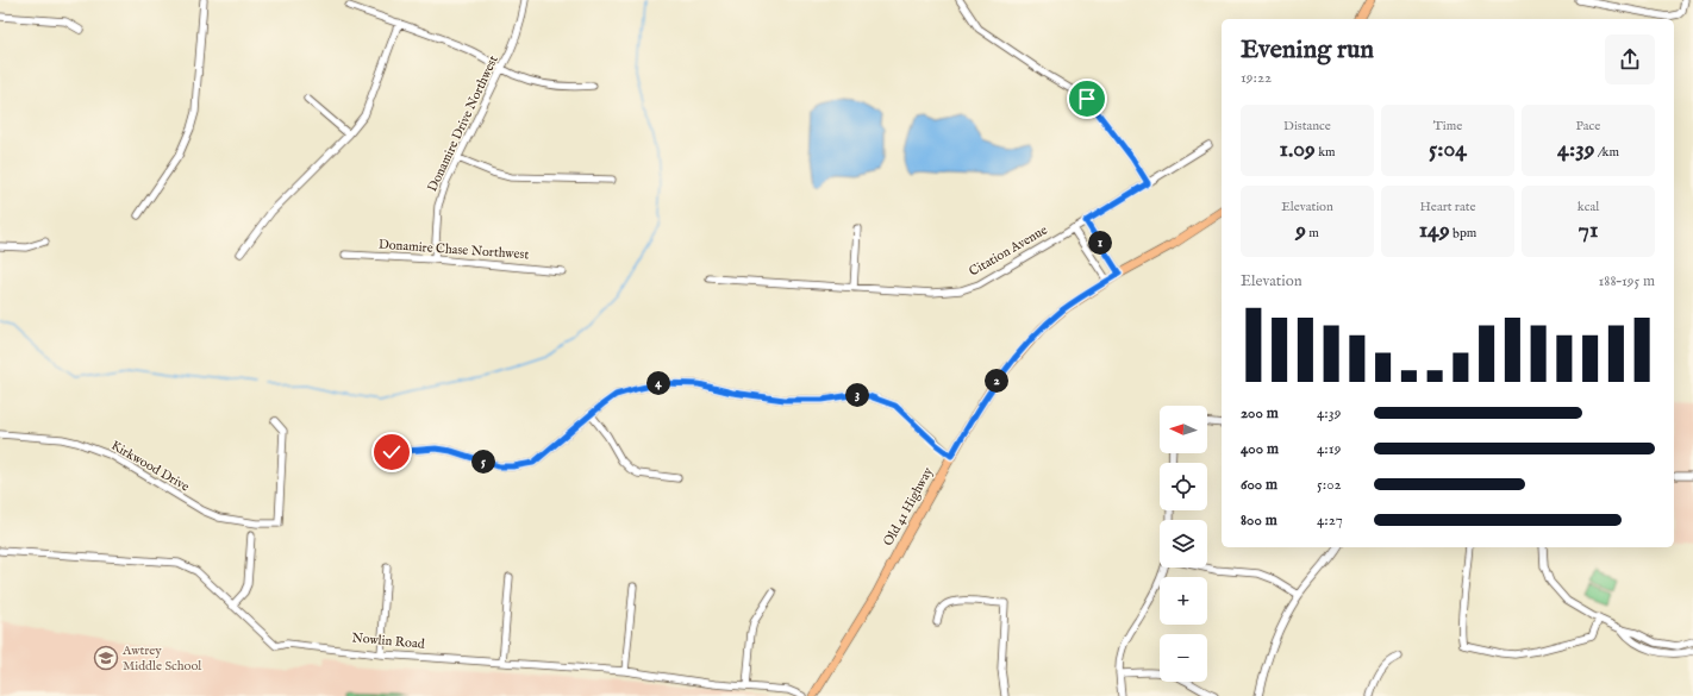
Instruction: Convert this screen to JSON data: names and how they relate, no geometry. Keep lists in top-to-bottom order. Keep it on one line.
{"streets":{"main road":["Old 41 Highway"],"street":["Donamire Drive Northwest","Donamire Chase Northwest","Citation Avenue","Kirkwood Drive","Nowlin Road"]},"crossings":[["Donamire Drive Northwest","Donamire Chase Northwest"]],"places":{"school or university":["Awtrey Middle School"]},"north":"left","page":{"heading":["Evening run","19:22"],"stats":[["Distance","1.09 km"],["Time","5:04"],["Pace","4:39 /km"],["Elevation","9 m"],["Heart rate","149 bpm"],["kcal","71"]],"pins":["1","2","4","3","5"],"chart":["Elevation","188–195 m"],"list":[{"name":"200 m","note":"4:39"},{"name":"400 m","note":"4:19"},{"name":"600 m","note":"5:02"},{"name":"800 m","note":"4:27"}],"map_buttons":["+","−"]}}
